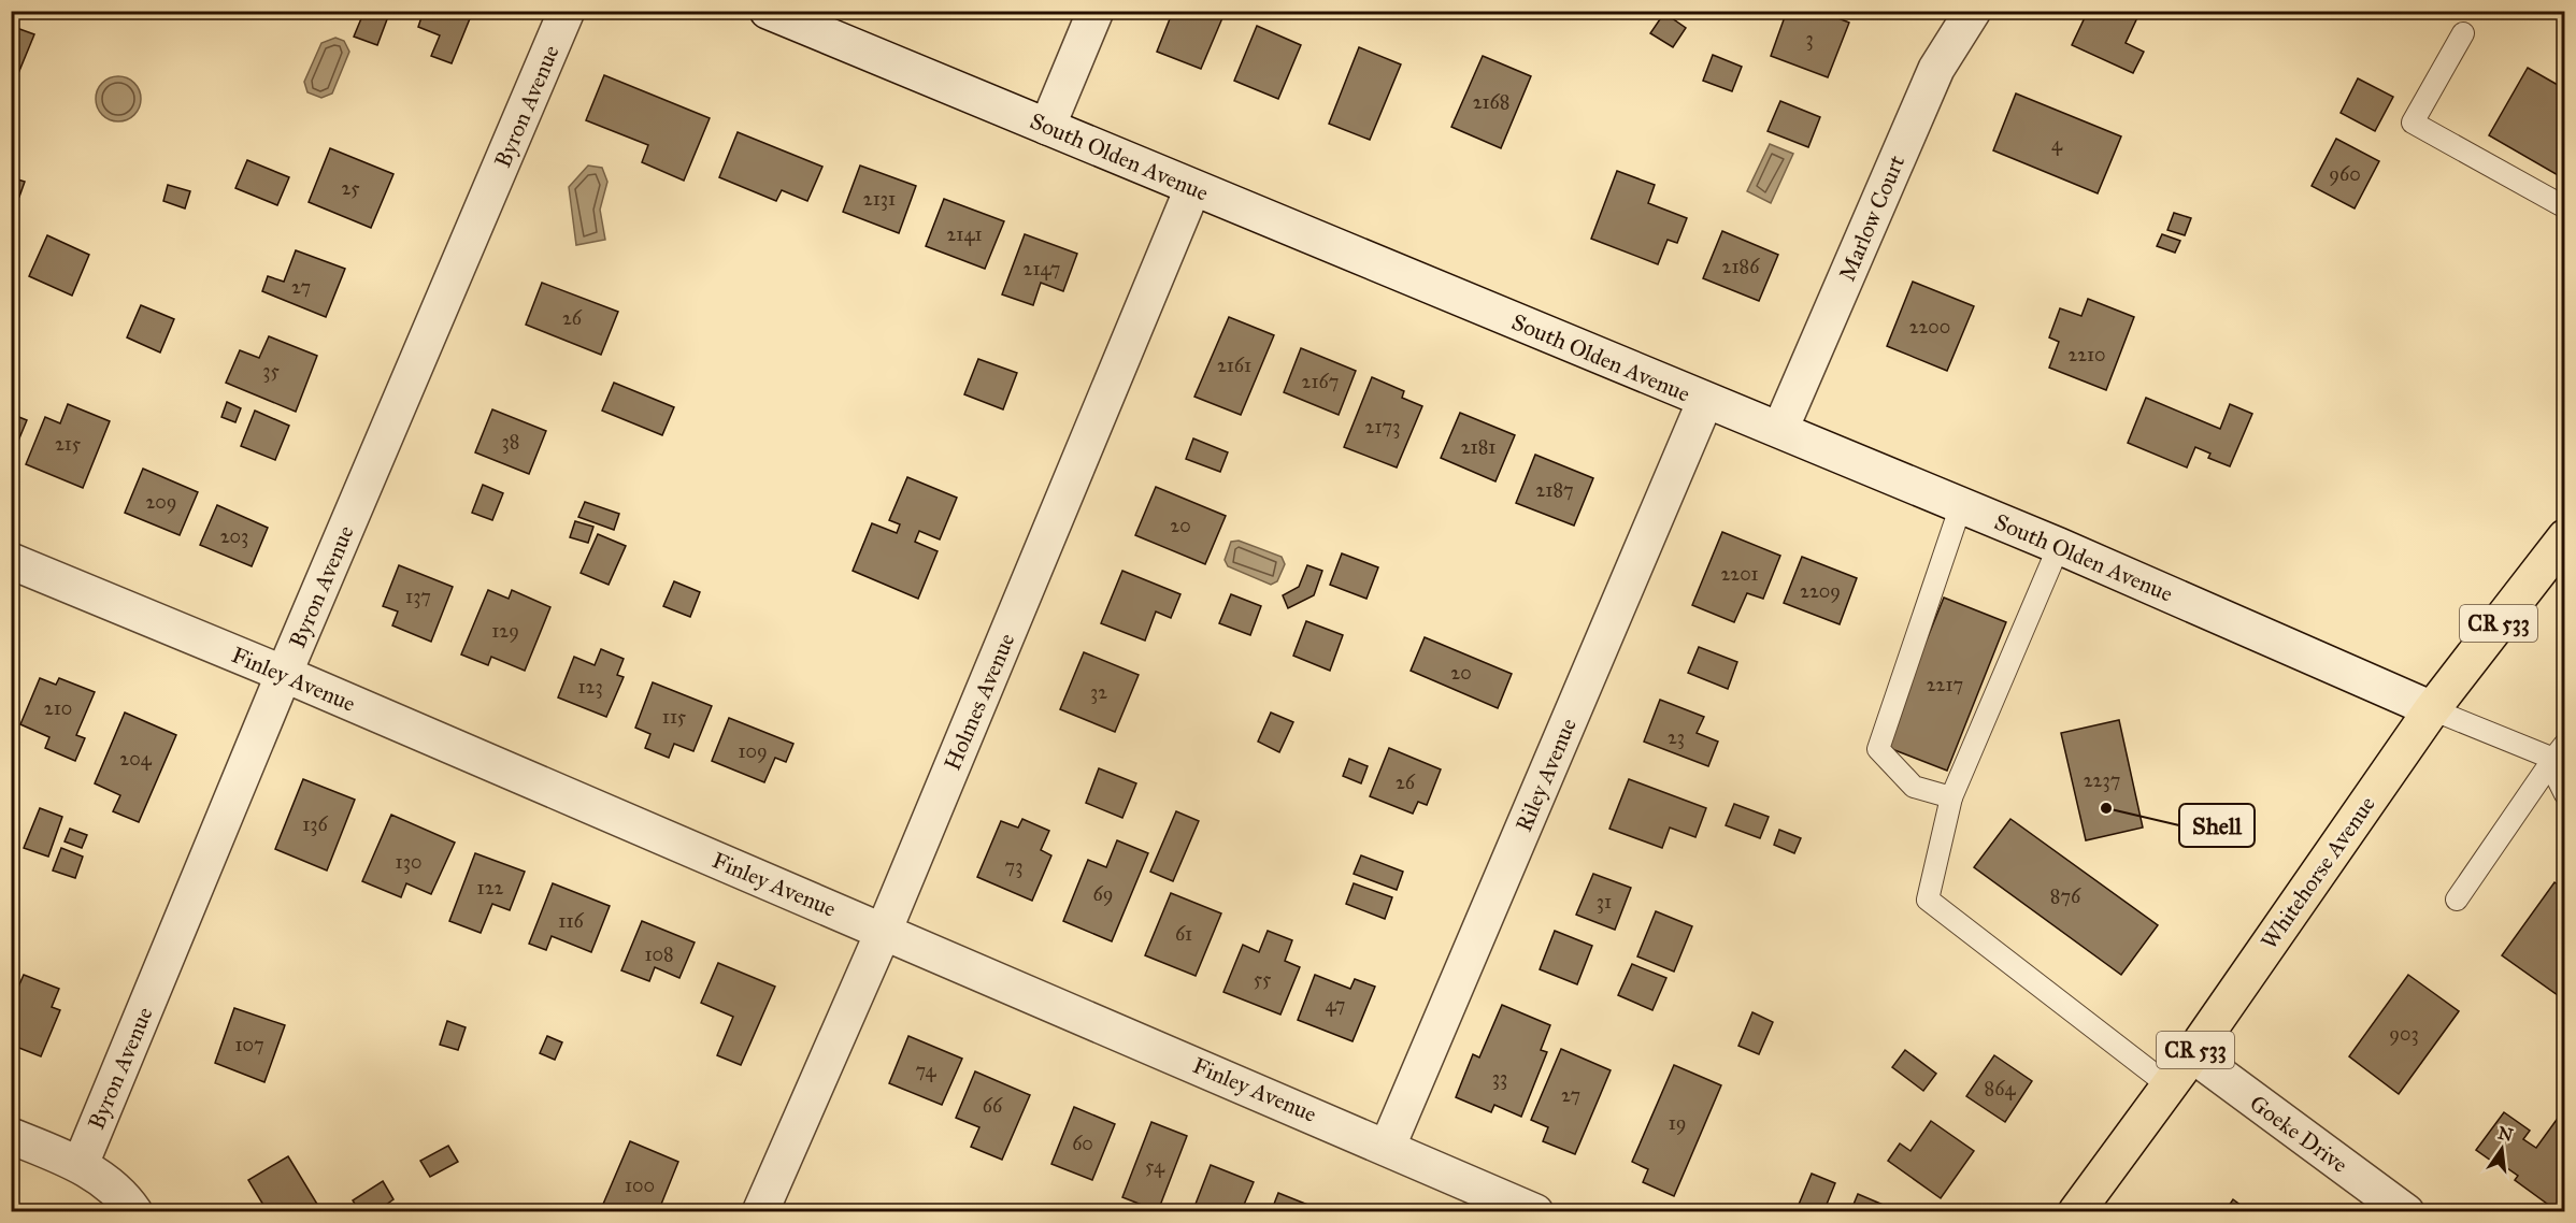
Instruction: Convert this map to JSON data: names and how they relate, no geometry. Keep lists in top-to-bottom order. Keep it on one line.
{"streets":{"main road":["CR 533","Whitehorse Avenue"],"street":["Byron Avenue","South Olden Avenue","Marlow Court","Finley Avenue","Holmes Avenue","Riley Avenue","Goeke Drive"]},"crossings":[["Byron Avenue","Finley Avenue"],["South Olden Avenue","Marlow Court"],["South Olden Avenue","Holmes Avenue"],["South Olden Avenue","Riley Avenue"],["South Olden Avenue","Whitehorse Avenue"],["Finley Avenue","Holmes Avenue"],["Finley Avenue","Riley Avenue"],["Whitehorse Avenue","Goeke Drive"]],"places":["Shell"],"house_numbers":["3","2168","4","960","25","2131","2141","2186","2147","27","26","2200","2210","2161","35","2167","2173","38","215","2181","2187","209","20","203","2201","2209","137","129","20","2217","123","32","210","115","23","109","204","2237","26","136","130","73","122","69","876","31","116","61","108","55","47","903","107","74","33","864","27","66","19","60","54","100"],"north":"top"}
